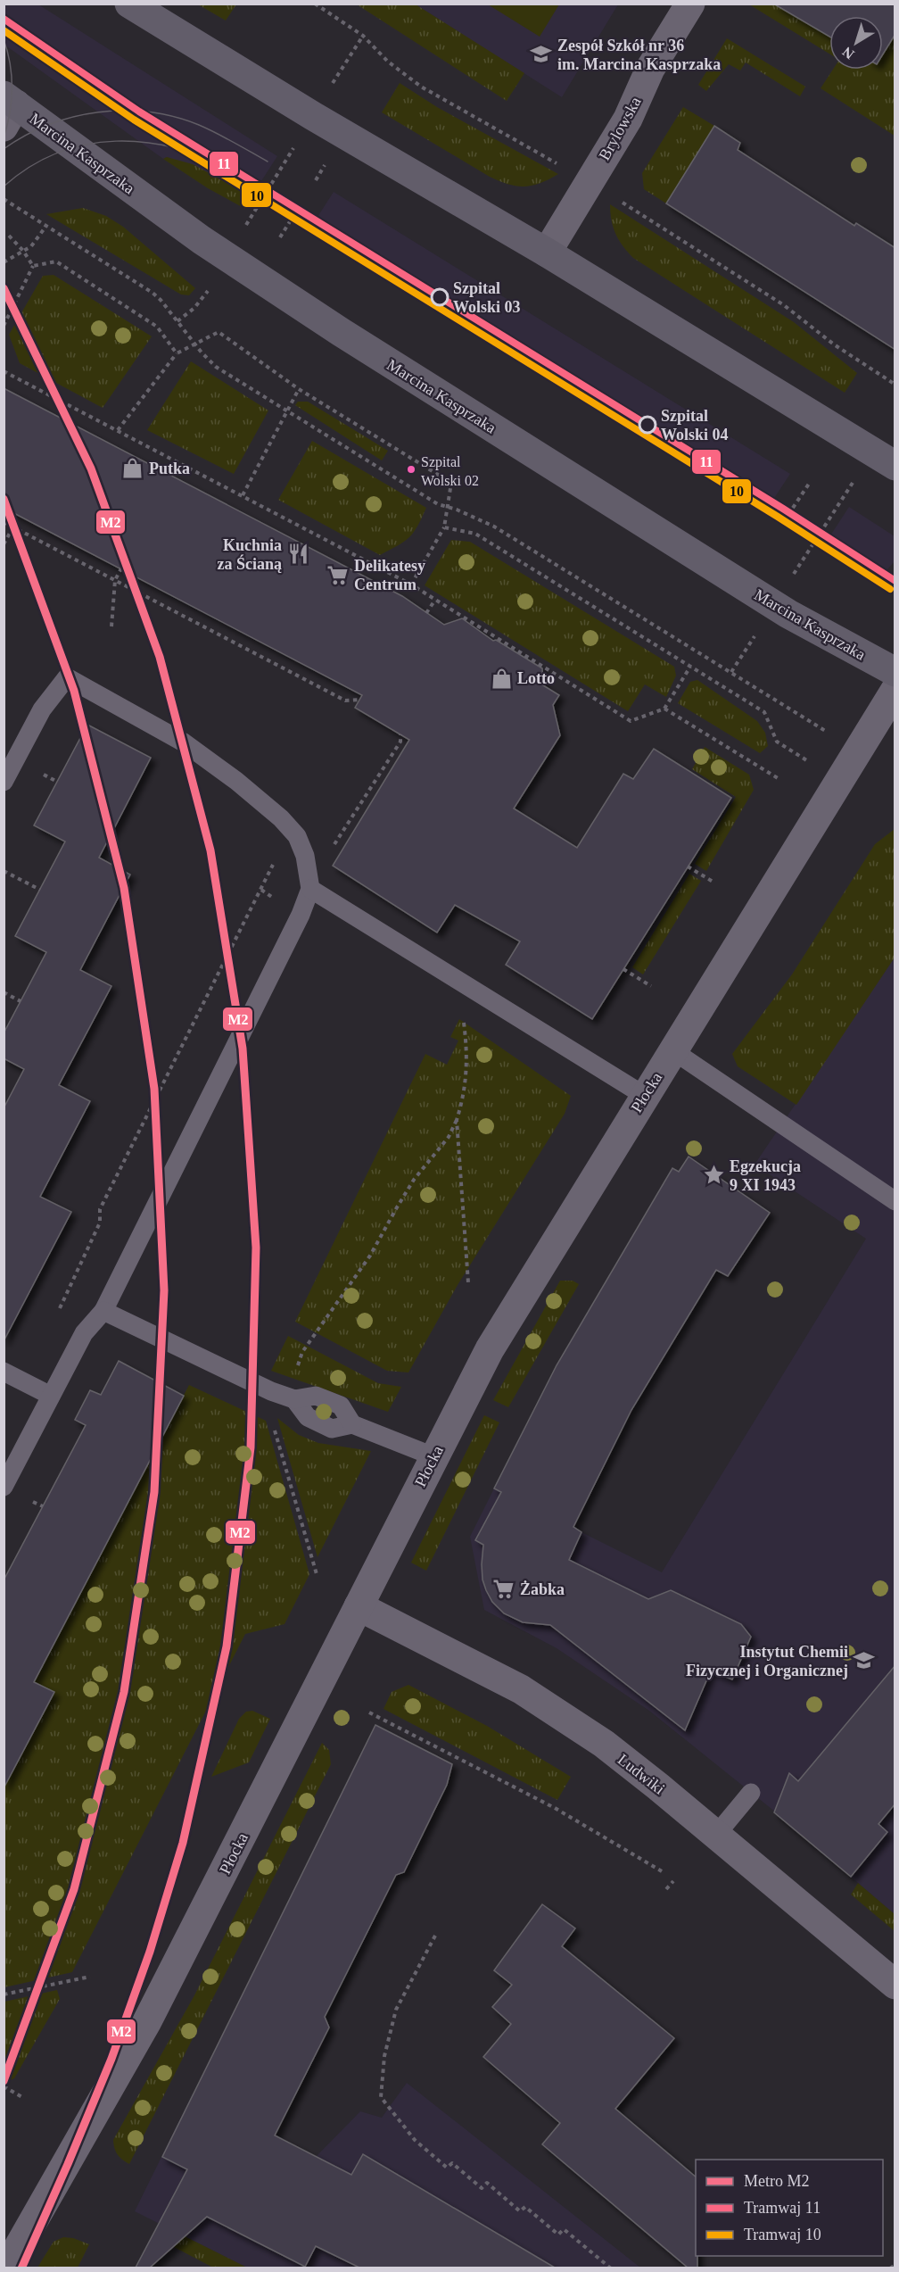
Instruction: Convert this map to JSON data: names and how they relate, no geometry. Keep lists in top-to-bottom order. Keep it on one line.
{"streets":{"main road":["Marcina Kasprzaka"],"street":["Brylowska","Płocka","Ludwiki"]},"crossings":[["Płocka","Ludwiki"]],"places":{"school or university":["Zespół Szkół nr 36 im. Marcina Kasprzaka","Instytut Chemii Fizycznej i Organicznej"],"other":["Szpital Wolski 03","Szpital Wolski 04","Szpital Wolski 02"],"shop":["Putka","Lotto"],"restaurant":["Kuchnia za Ścianą"],"supermarket":["Delikatesy Centrum","Żabka"],"place":["Egzekucja 9 XI 1943"]},"lines":["tram line 11","tram line 10","metro line M2"],"legend":["Metro M2","Tramwaj 11","Tramwaj 10"],"north":"bottom left"}
